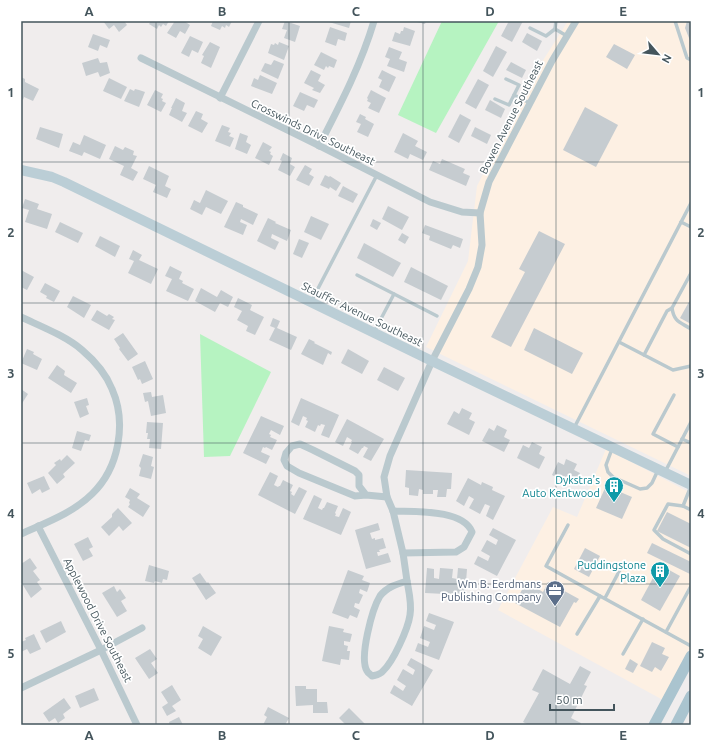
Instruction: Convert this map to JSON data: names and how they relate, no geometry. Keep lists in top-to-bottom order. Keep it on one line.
{"streets":{"street":["Bowen Avenue Southeast","Crosswinds Drive Southeast","Stauffer Avenue Southeast","Applewood Drive Southeast"]},"crossings":[["Bowen Avenue Southeast","Crosswinds Drive Southeast"],["Bowen Avenue Southeast","Stauffer Avenue Southeast"]],"places":{"building":["Dykstra's Auto Kentwood","Puddingstone Plaza"],"office":["Wm B. Eerdmans Publishing Company"]},"scale_bar":"50 m","north":"bottom right","grid":{"columns":["A","B","C","D","E"],"rows":["1","2","3","4","5"]}}
